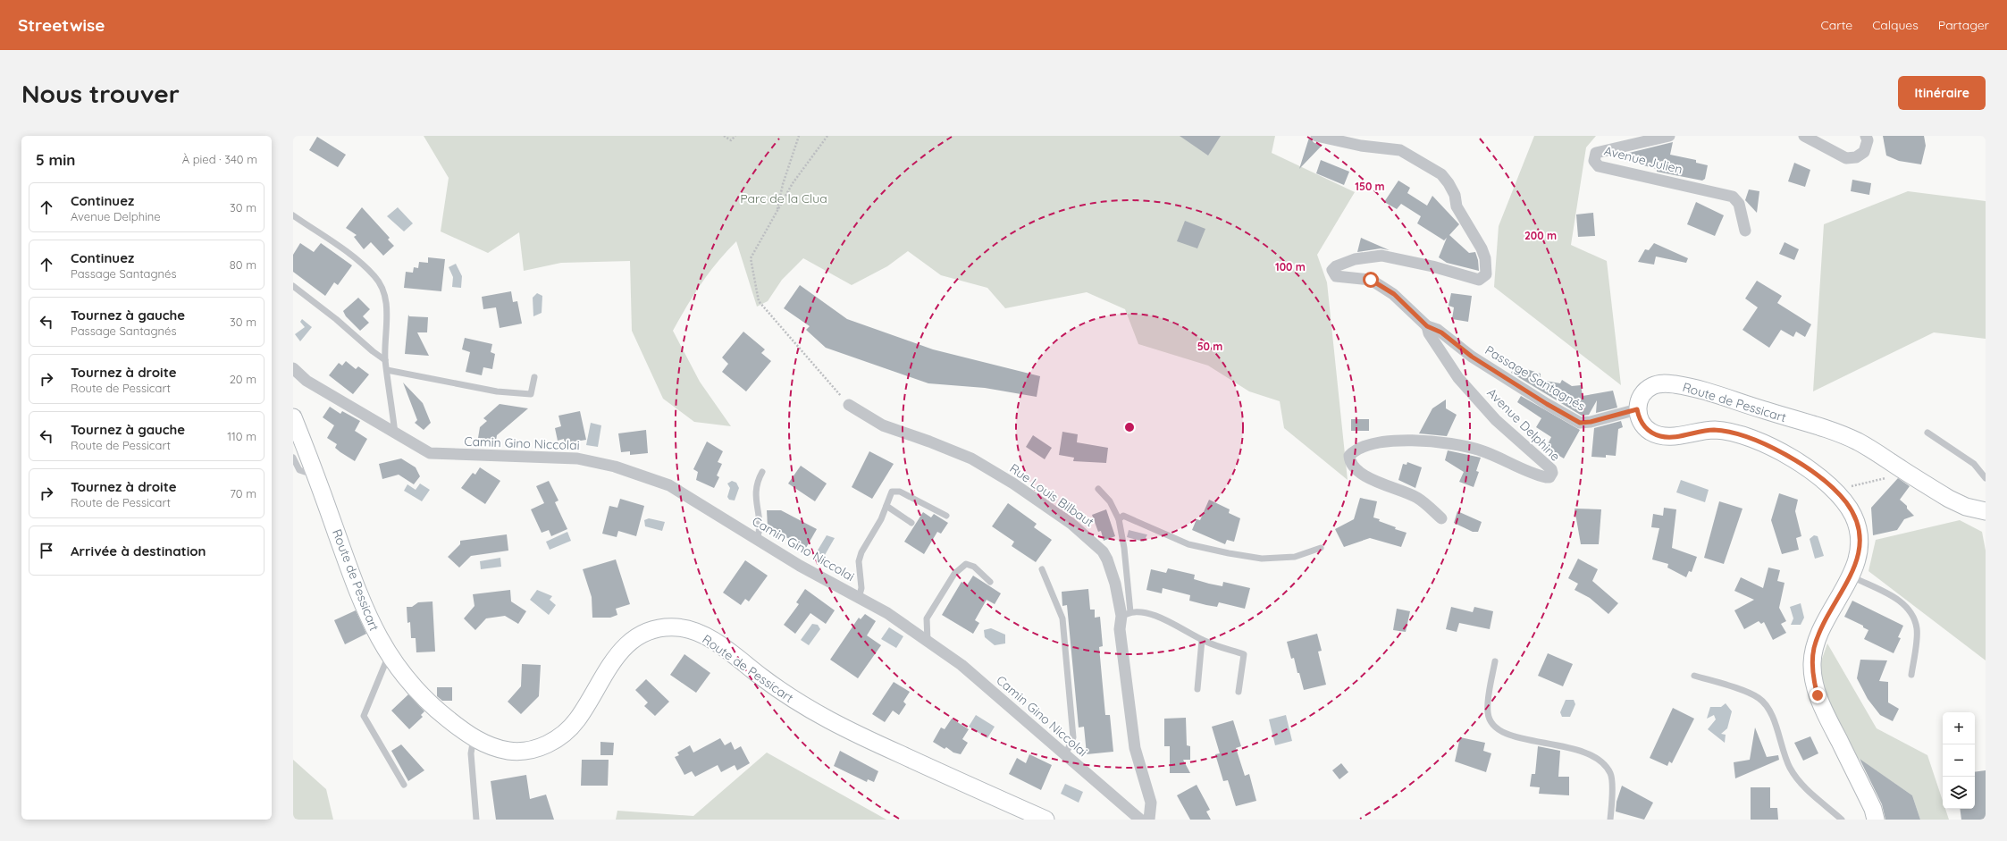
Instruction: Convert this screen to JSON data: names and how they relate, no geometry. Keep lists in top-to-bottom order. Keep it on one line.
{"streets":{"street":["Avenue Julien","Passage Santagnés","Route de Pessicart","Avenue Delphine","Camin Gino Niccolai","Rue Louis Bilbaut"]},"crossings":[["Passage Santagnés","Route de Pessicart"],["Passage Santagnés","Avenue Delphine"]],"parks":["Parc de la Clua"],"page":{"header":"Streetwise","nav":["Carte","Calques","Partager"],"buttons":"Itinéraire","title":"Nous trouver","heading":["5 min","À pied · 340 m"],"list":[["Continuez","Avenue Delphine","30 m"],["Continuez","Passage Santagnés","80 m"],["Tournez à gauche","Passage Santagnés","30 m"],["Tournez à droite","Route de Pessicart","20 m"],["Tournez à gauche","Route de Pessicart","110 m"],["Tournez à droite","Route de Pessicart","70 m"],"Arrivée à destination"],"map_buttons":["+","−"]},"rings":["150 m","200 m","100 m","50 m"]}
